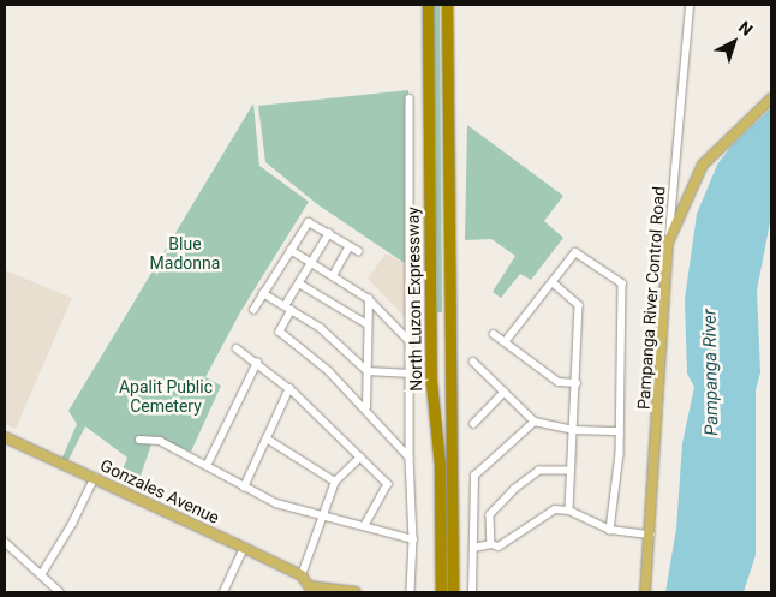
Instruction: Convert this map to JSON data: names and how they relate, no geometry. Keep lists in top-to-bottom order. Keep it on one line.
{"streets":{"highway":["North Luzon Expressway"],"main road":["Pampanga River Control Road","Gonzales Avenue"]},"water":["Pampanga River"],"parks":["Blue Madonna","Apalit Public Cemetery"],"north":"top right"}
